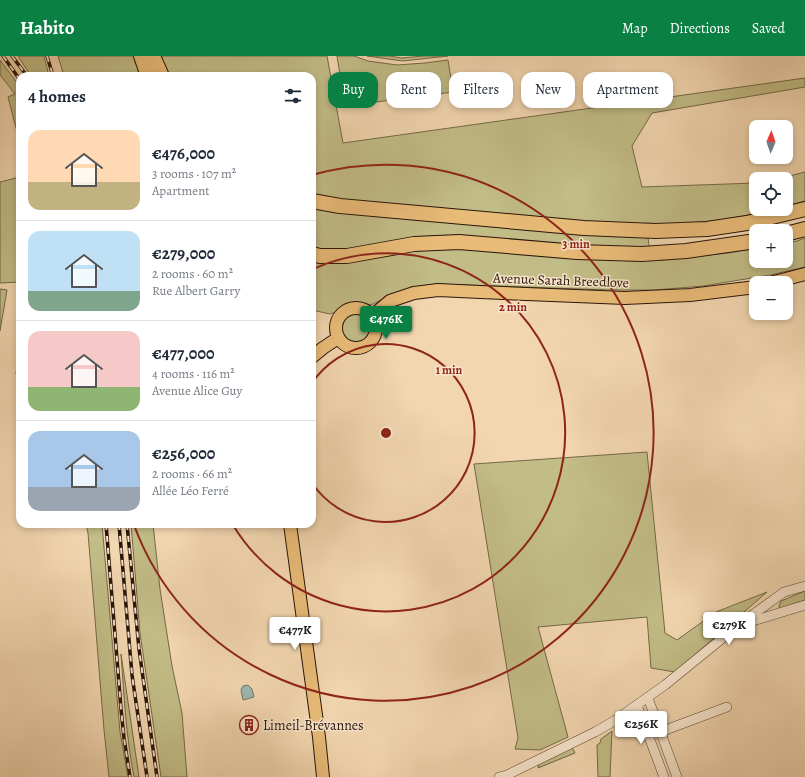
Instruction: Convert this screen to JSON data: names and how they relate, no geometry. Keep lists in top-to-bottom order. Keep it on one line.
{"streets":{"main road":["Avenue Sarah Breedlove"]},"places":{"building":["Limeil-Brévannes"]},"north":"top","page":{"header":"Habito","nav":["Map","Directions","Saved"],"chip":["Buy","Rent","Filters","New","Apartment"],"heading":"4 homes","map_buttons":["+","−"],"list":[{"name":"€476,000","note":"3 rooms · 107 m² · Apartment"},{"name":"€279,000","note":"2 rooms · 60 m² · Rue Albert Garry"},{"name":"€477,000","note":"4 rooms · 116 m² · Avenue Alice Guy"},{"name":"€256,000","note":"2 rooms · 66 m² · Allée Léo Ferré"}],"price":["€476K","€279K","€477K","€256K"]},"rings":["3 min","2 min","1 min"]}
